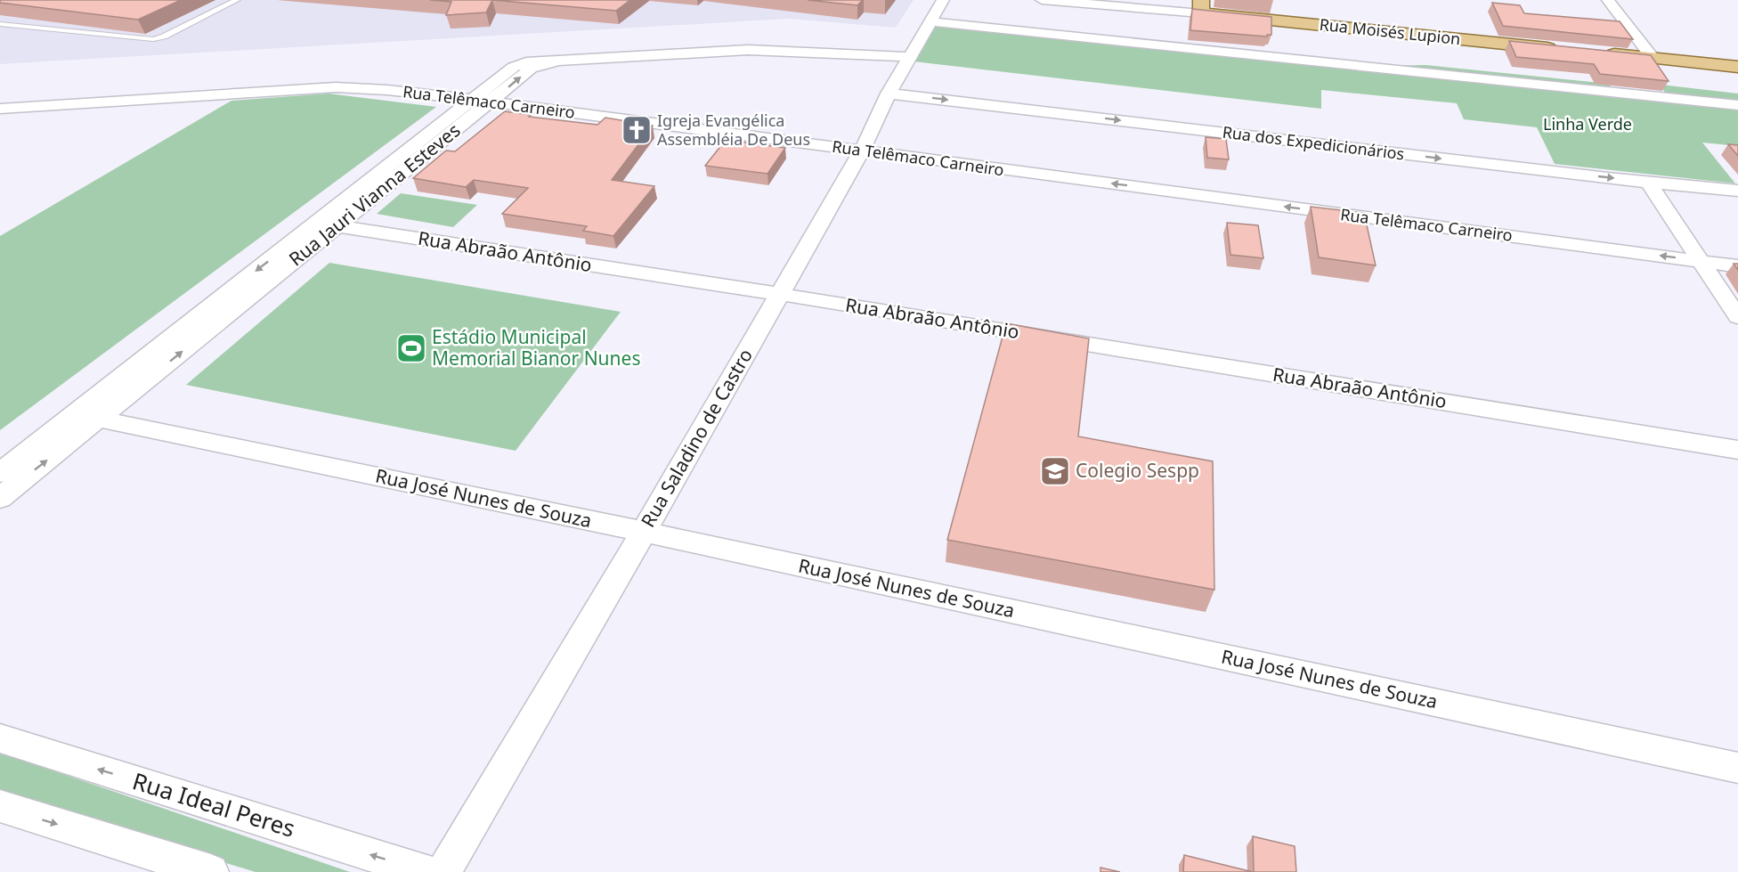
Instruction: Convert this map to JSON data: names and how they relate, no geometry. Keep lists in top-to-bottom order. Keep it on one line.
{"streets":{"main road":["Rua Moisés Lupion"],"street":["Rua Telêmaco Carneiro","Rua dos Expedicionários","Rua Jauri Vianna Esteves","Rua Abraão Antônio","Rua Saladino de Castro","Rua José Nunes de Souza","Rua Ideal Peres"]},"crossings":[["Rua Telêmaco Carneiro","Rua Jauri Vianna Esteves"],["Rua Telêmaco Carneiro","Rua Saladino de Castro"],["Rua dos Expedicionários","Rua Saladino de Castro"],["Rua Jauri Vianna Esteves","Rua Abraão Antônio"],["Rua Jauri Vianna Esteves","Rua Saladino de Castro"],["Rua Jauri Vianna Esteves","Rua José Nunes de Souza"],["Rua Abraão Antônio","Rua Saladino de Castro"],["Rua Saladino de Castro","Rua José Nunes de Souza"]],"parks":["Linha Verde"],"places":{"church":["Igreja Evangélica Assembléia De Deus"],"sports":["Estádio Municipal Memorial Bianor Nunes"],"school or university":["Colegio Sespp"]}}
